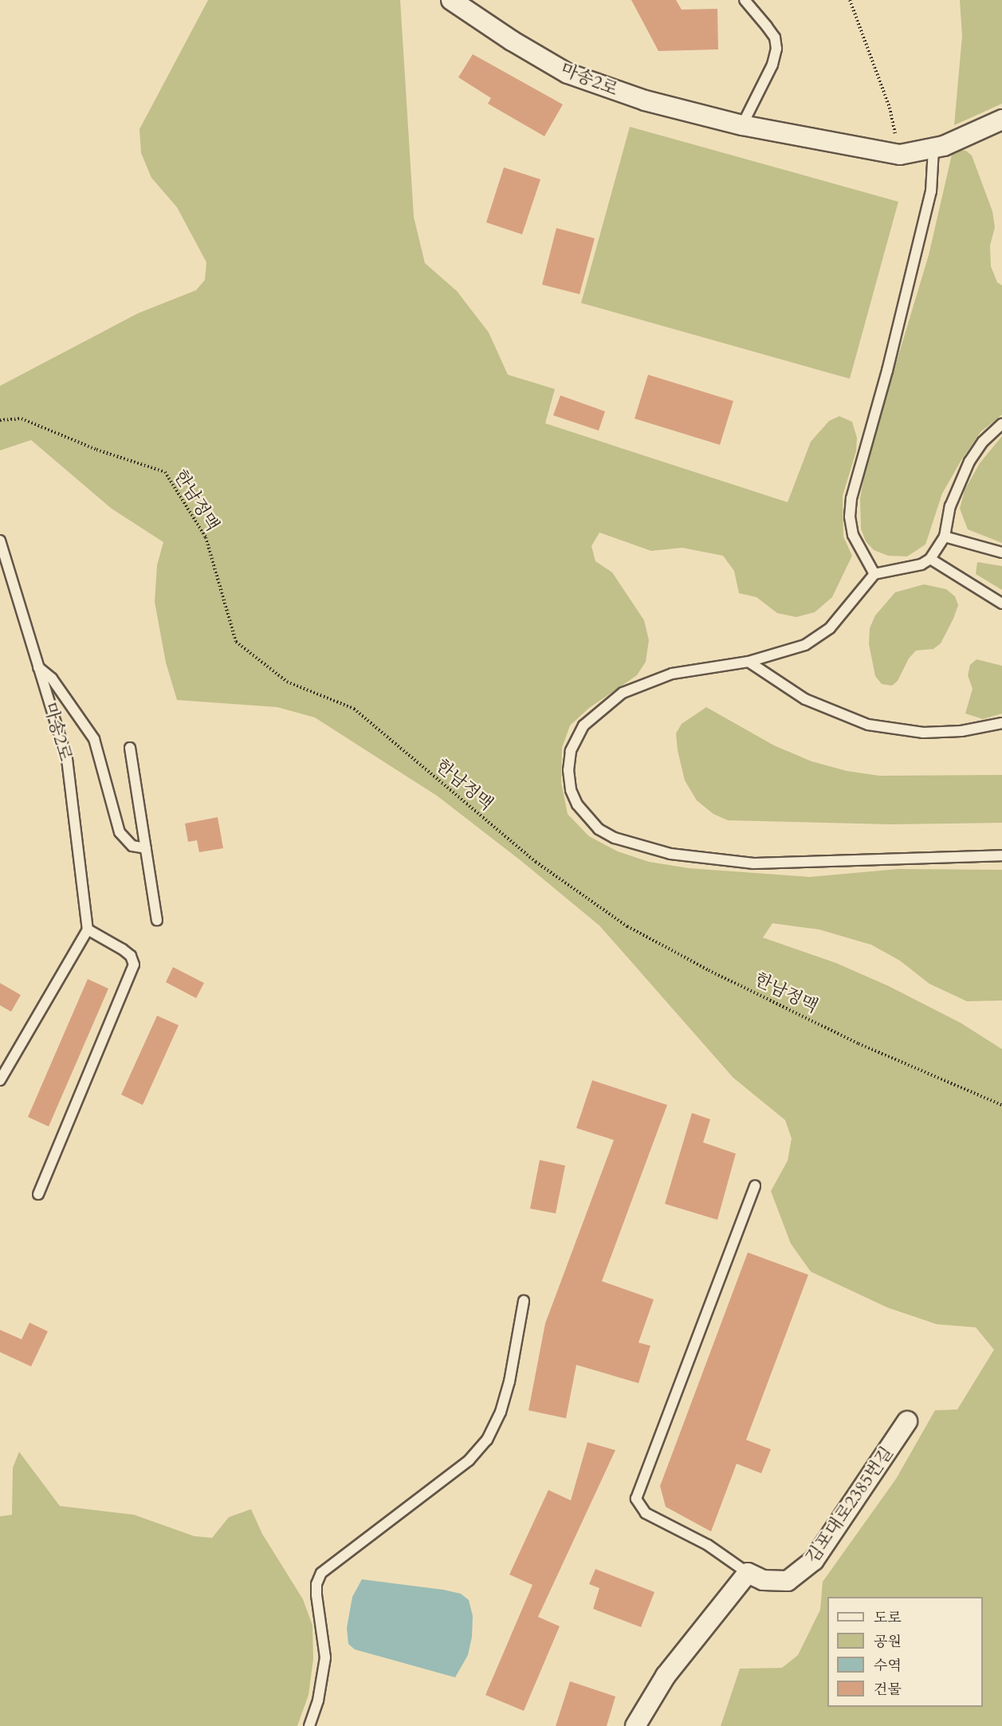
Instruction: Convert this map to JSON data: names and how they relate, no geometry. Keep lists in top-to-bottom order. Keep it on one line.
{"streets":{"street":["마송2로","김포대로2385번길"],"path":["한남정맥"]},"legend":["도로","공원","수역","건물"]}
